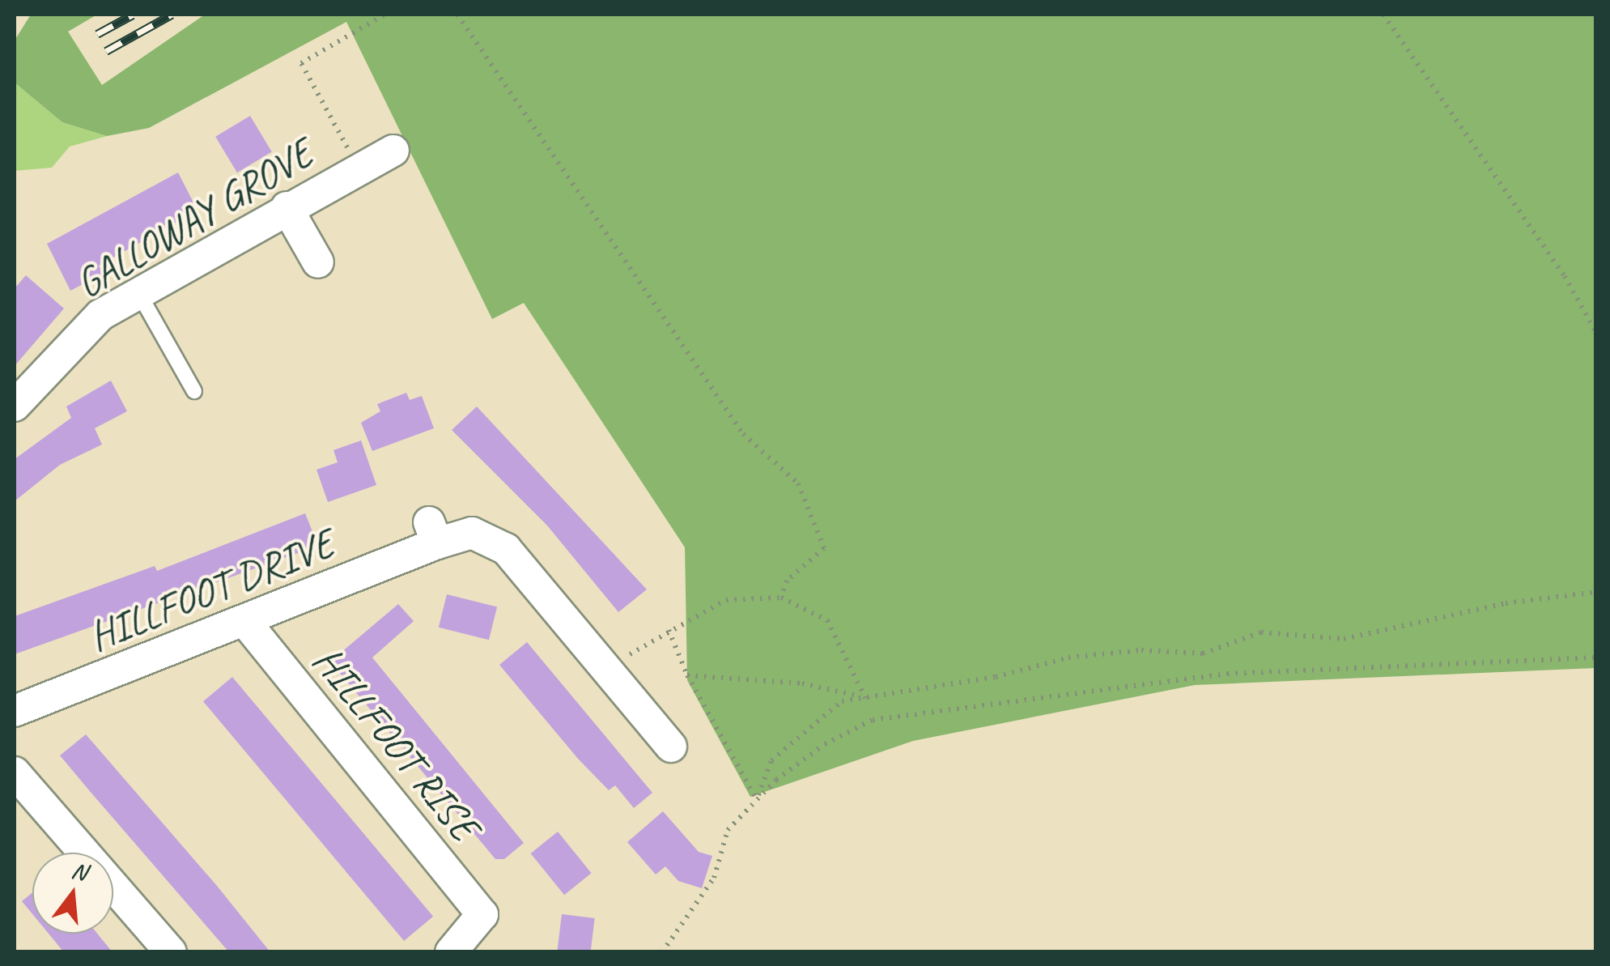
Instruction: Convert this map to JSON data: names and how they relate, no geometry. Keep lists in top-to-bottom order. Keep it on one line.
{"streets":{"street":["GALLOWAY GROVE","HILLFOOT DRIVE","HILLFOOT RISE"]},"crossings":[["HILLFOOT DRIVE","HILLFOOT RISE"]],"north":"top"}
